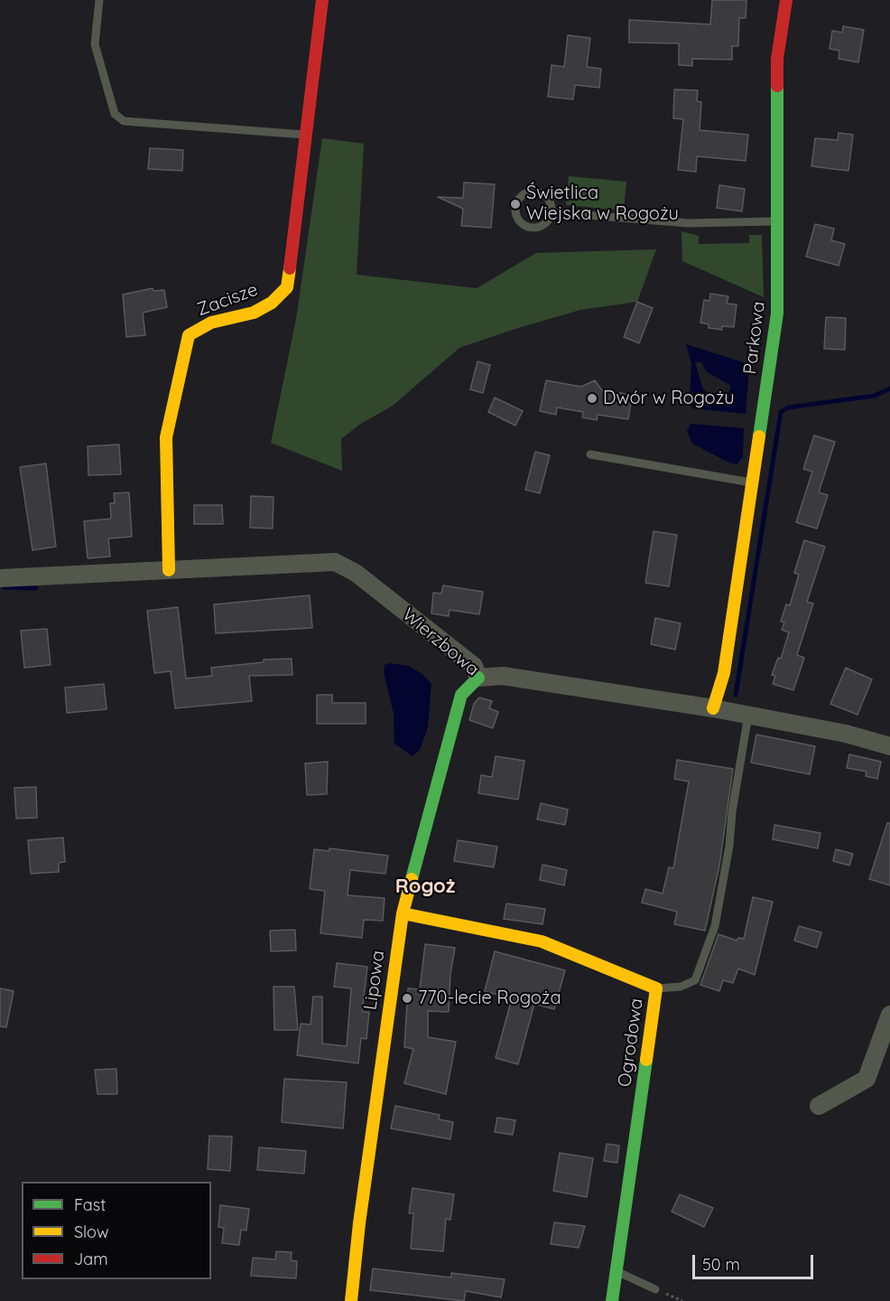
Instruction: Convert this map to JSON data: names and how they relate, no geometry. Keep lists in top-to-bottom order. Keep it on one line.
{"streets":{"street":["Zacisze","Parkowa","Wierzbowa","Lipowa","Ogrodowa"]},"crossings":[["Zacisze","Wierzbowa"],["Parkowa","Wierzbowa"],["Wierzbowa","Lipowa"],["Lipowa","Ogrodowa"]],"districts":["Rogoż"],"places":["Świetlica Wiejska w Rogożu","Dwór w Rogożu","770-lecie Rogoża"],"legend":["Fast","Slow","Jam"],"scale_bar":"50 m"}
